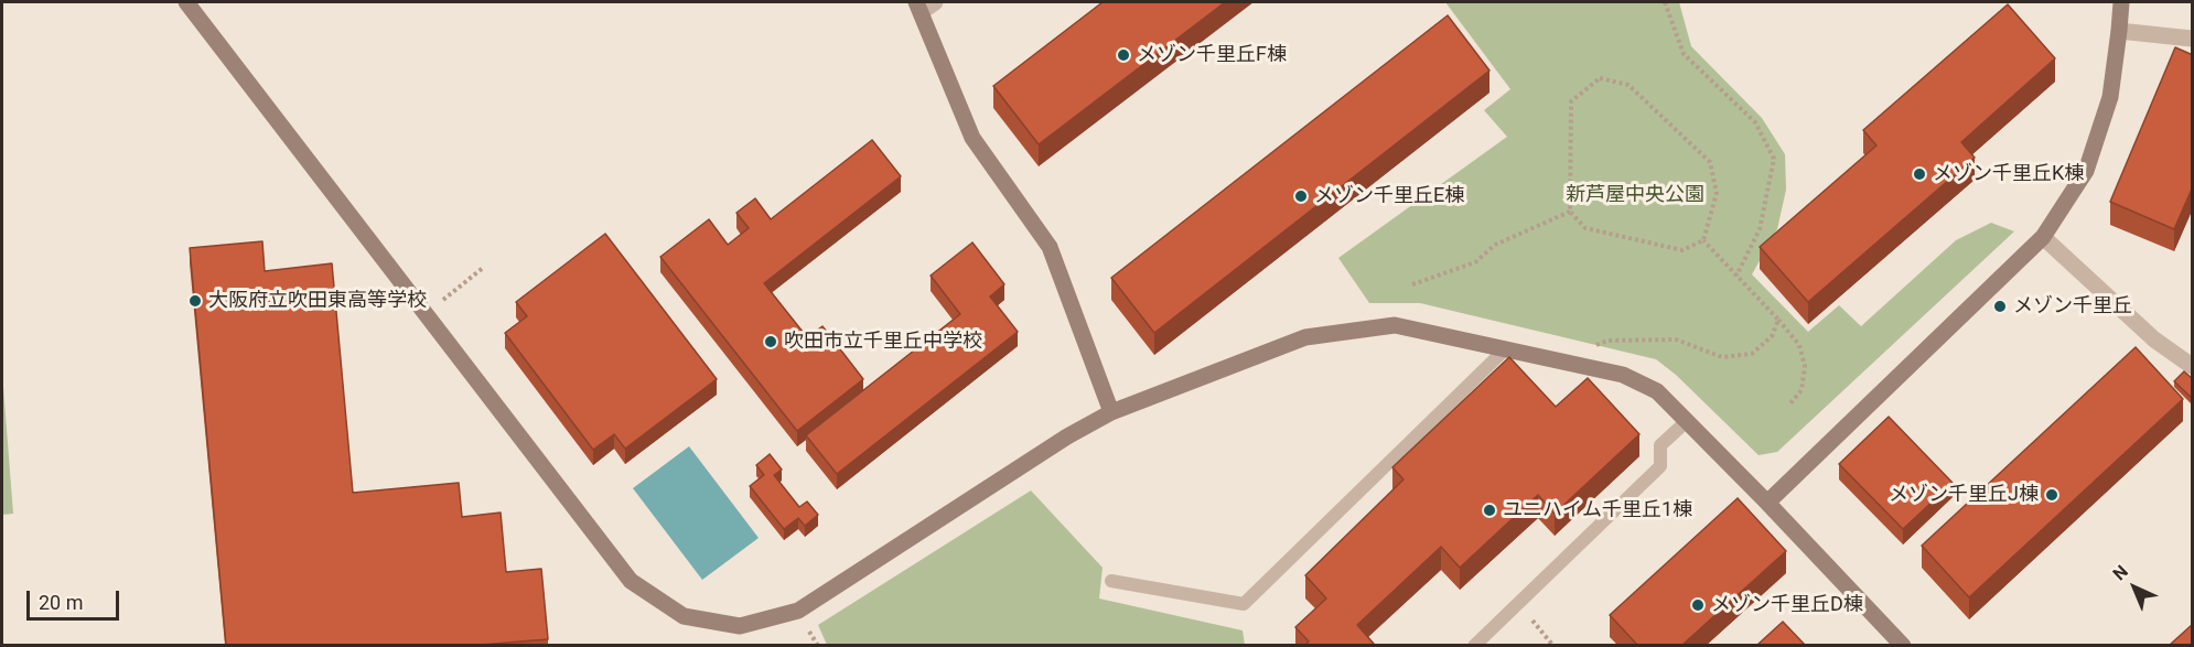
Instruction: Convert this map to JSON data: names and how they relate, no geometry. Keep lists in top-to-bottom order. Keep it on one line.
{"parks":["新芦屋中央公園"],"places":["メゾン千里丘F棟","メゾン千里丘K棟","メゾン千里丘E棟","大阪府立吹田東高等学校","メゾン千里丘","吹田市立千里丘中学校","メゾン千里丘J棟","ユニハイム千里丘1棟","メゾン千里丘D棟"],"scale_bar":"20 m","north":"top left"}
